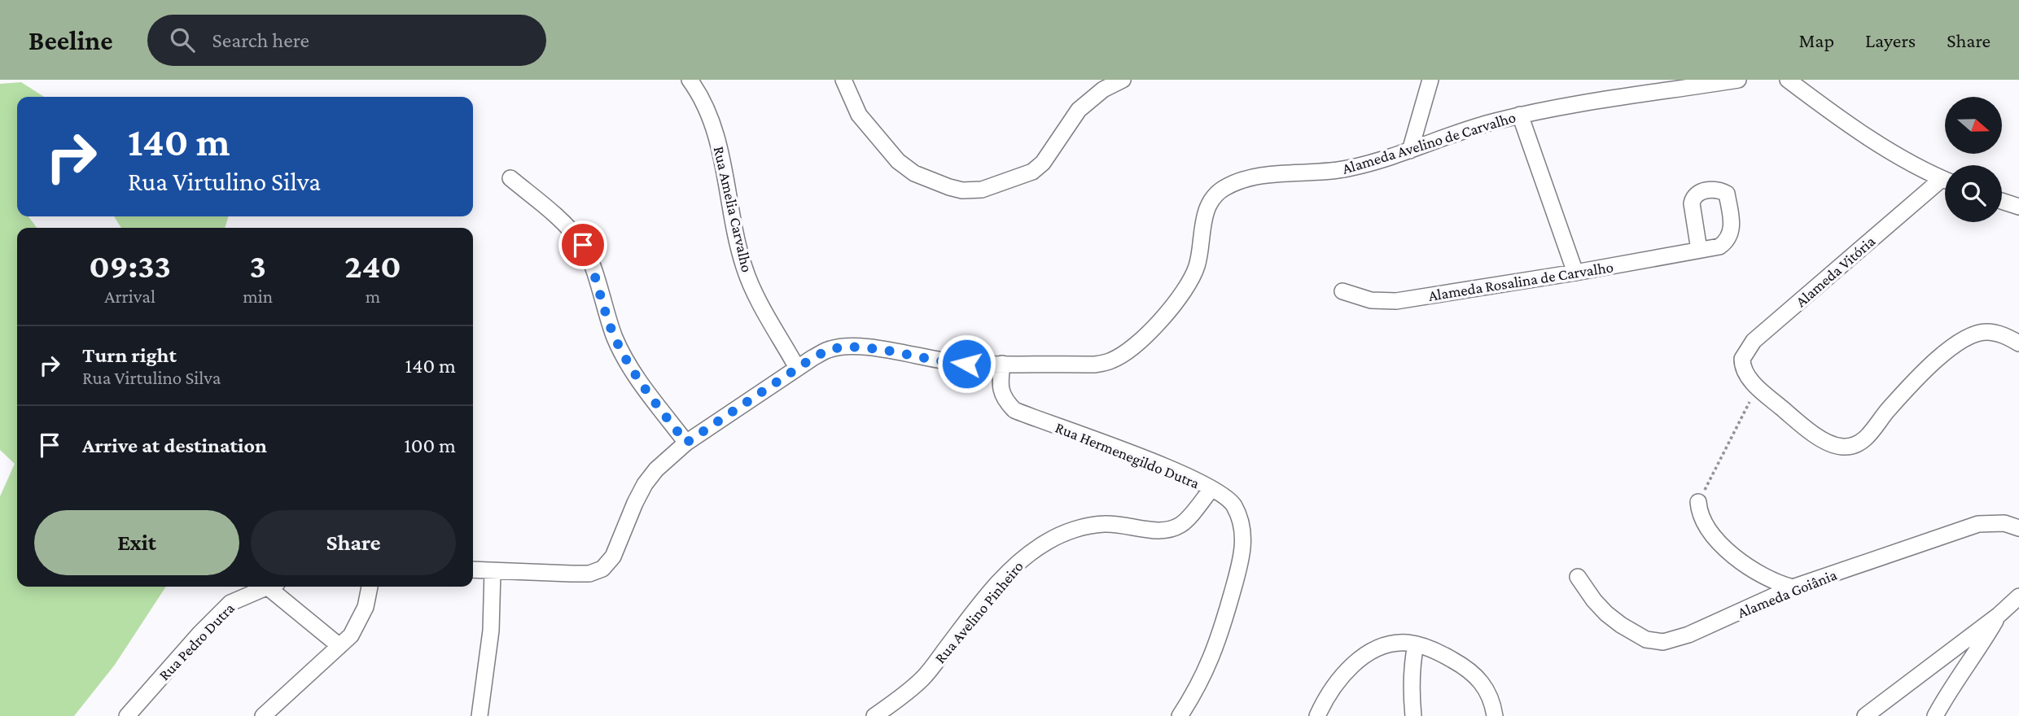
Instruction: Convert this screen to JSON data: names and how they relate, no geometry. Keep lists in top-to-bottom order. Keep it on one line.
{"streets":{"street":["Alameda Avelino de Carvalho","Rua Amelia Carvalho","Alameda Vitória","Alameda Rosalina de Carvalho","Rua Hermenegildo Dutra","Alameda Goiânia","Rua Avelino Pinheiro","Rua Pedro Dutra"]},"crossings":[["Alameda Avelino de Carvalho","Rua Amelia Carvalho"],["Alameda Avelino de Carvalho","Rua Hermenegildo Dutra"],["Rua Hermenegildo Dutra","Rua Avelino Pinheiro"]],"north":"right","page":{"header":"Beeline","search":"Search here","nav":["Map","Layers","Share"],"turn":["140 m","Rua Virtulino Silva"],"eta":["09:33","Arrival","3","min","240","m"],"list":[{"name":"Turn right","note":"Rua Virtulino Silva","value":"140 m"},{"name":"Arrive at destination","value":"100 m"}],"buttons":["Exit","Share"]}}
